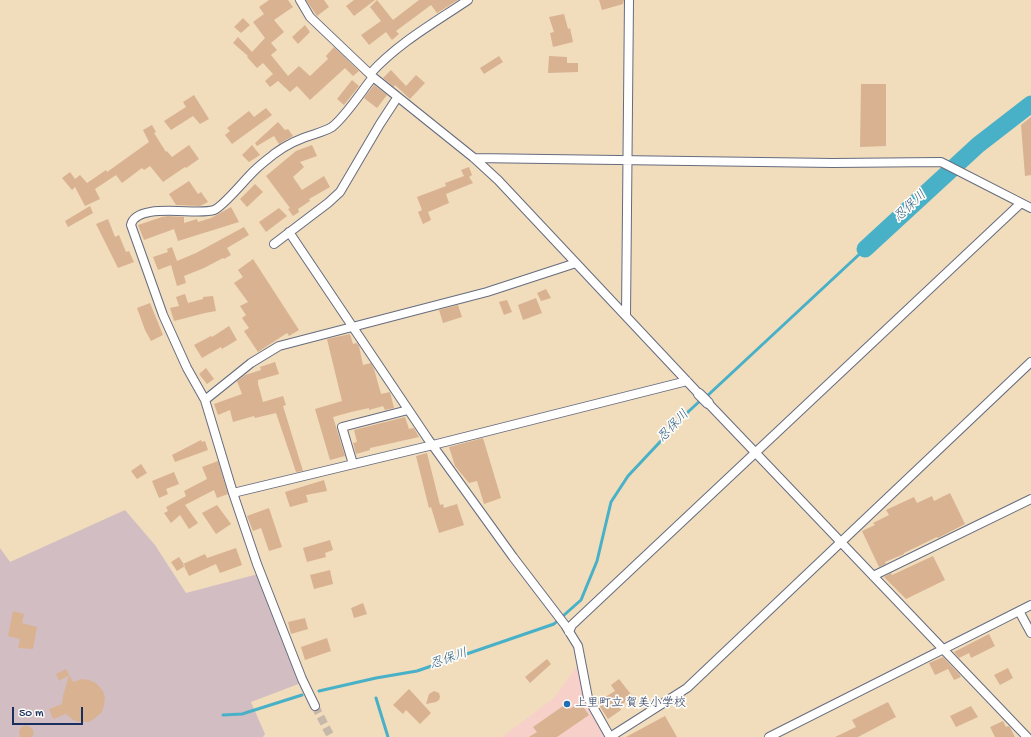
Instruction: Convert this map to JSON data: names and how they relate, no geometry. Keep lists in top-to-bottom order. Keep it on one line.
{"water":["忍保川"],"places":["上里町立 賀美小学校"],"scale_bar":"50 m"}
